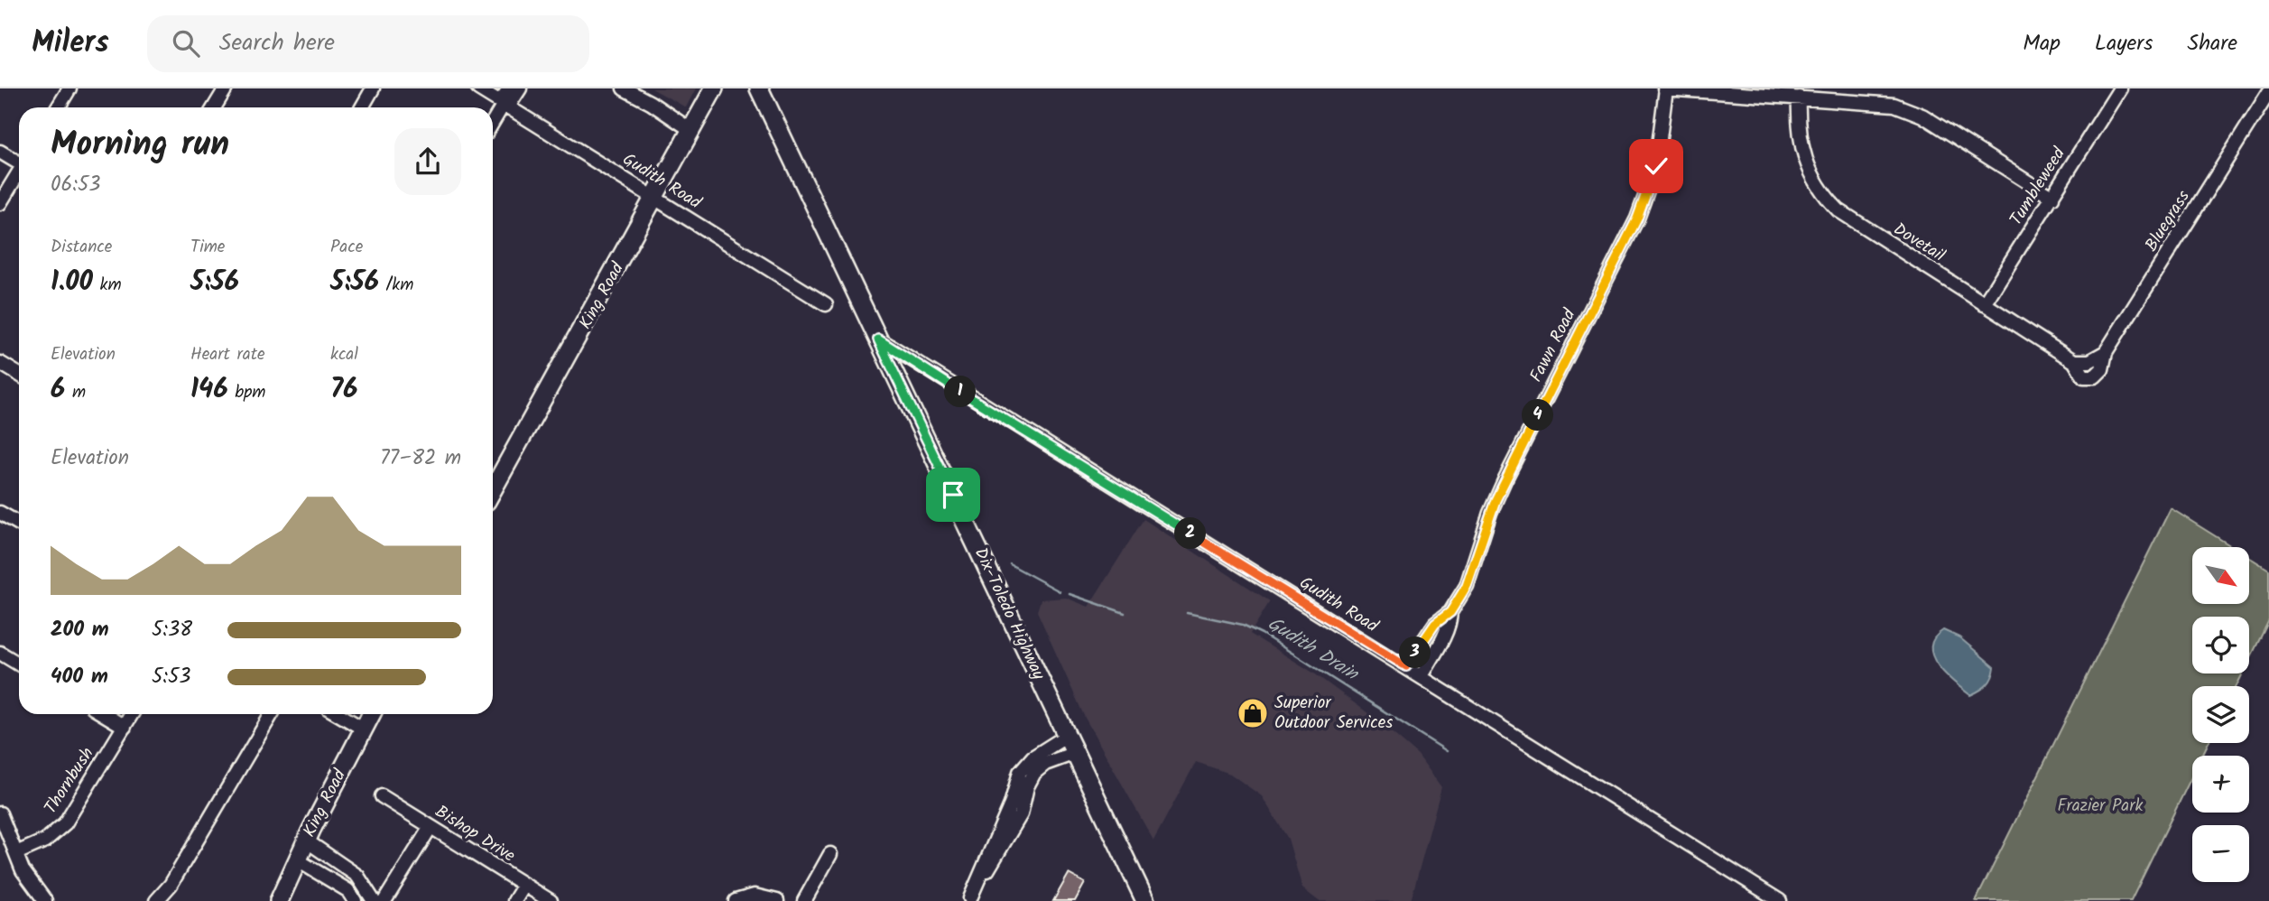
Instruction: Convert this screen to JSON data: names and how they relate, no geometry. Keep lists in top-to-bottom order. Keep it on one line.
{"streets":{"main road":["King Road","Dix-Toledo Highway"],"street":["Gudith Road","Tumbleweed","Bluegrass","Dovetail","Fawn Road","Thornbush","Bishop Drive"]},"crossings":[["Gudith Road","King Road"],["Gudith Road","Fawn Road"],["Gudith Road","Dix-Toledo Highway"],["Tumbleweed","Dovetail"],["Bluegrass","Dovetail"]],"water":["Gudith Drain"],"parks":["Frazier Park"],"places":{"shop":["Superior Outdoor Services"]},"north":"bottom right","page":{"header":"Milers","search":"Search here","nav":["Map","Layers","Share"],"heading":["Morning run","06:53"],"stats":[["Distance","1.00 km"],["Time","5:56"],["Pace","5:56 /km"],["Elevation","6 m"],["Heart rate","146 bpm"],["kcal","76"]],"pins":["1","4","2","3"],"chart":["Elevation","77–82 m"],"map_buttons":["+","−"],"list":[{"name":"200 m","note":"5:38"},{"name":"400 m","note":"5:53"}]}}
